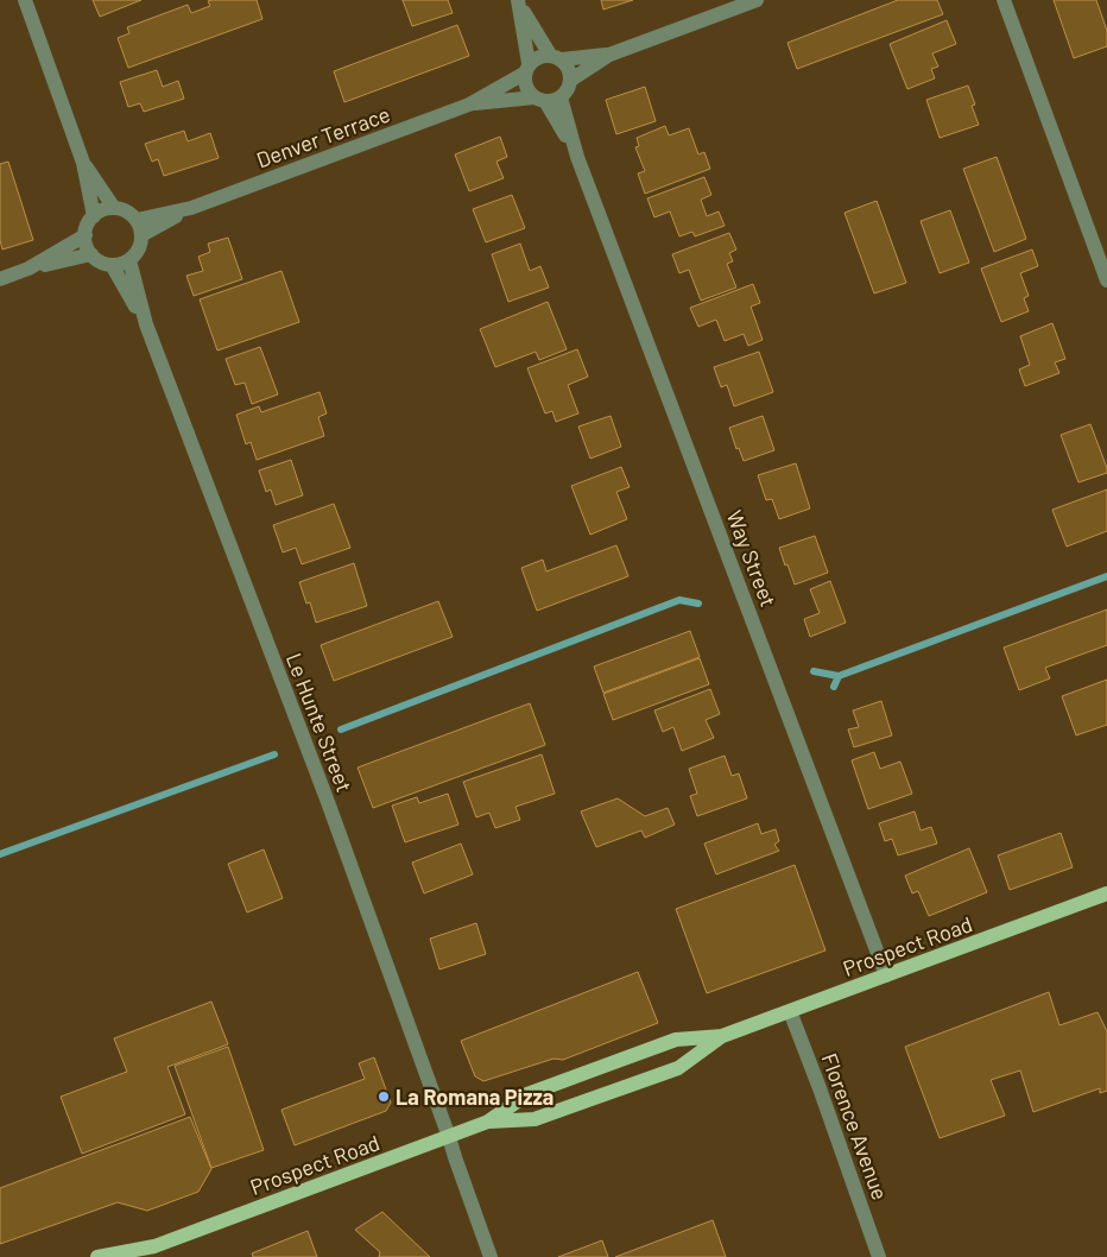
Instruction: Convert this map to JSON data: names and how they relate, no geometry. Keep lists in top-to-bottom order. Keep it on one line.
{"streets":{"main road":["Prospect Road"],"street":["Denver Terrace","Way Street","Le Hunte Street","Florence Avenue"]},"crossings":[["Denver Terrace","Way Street"],["Denver Terrace","Le Hunte Street"],["Way Street","Prospect Road"],["Le Hunte Street","Prospect Road"],["Prospect Road","Florence Avenue"]],"places":["La Romana Pizza"]}
